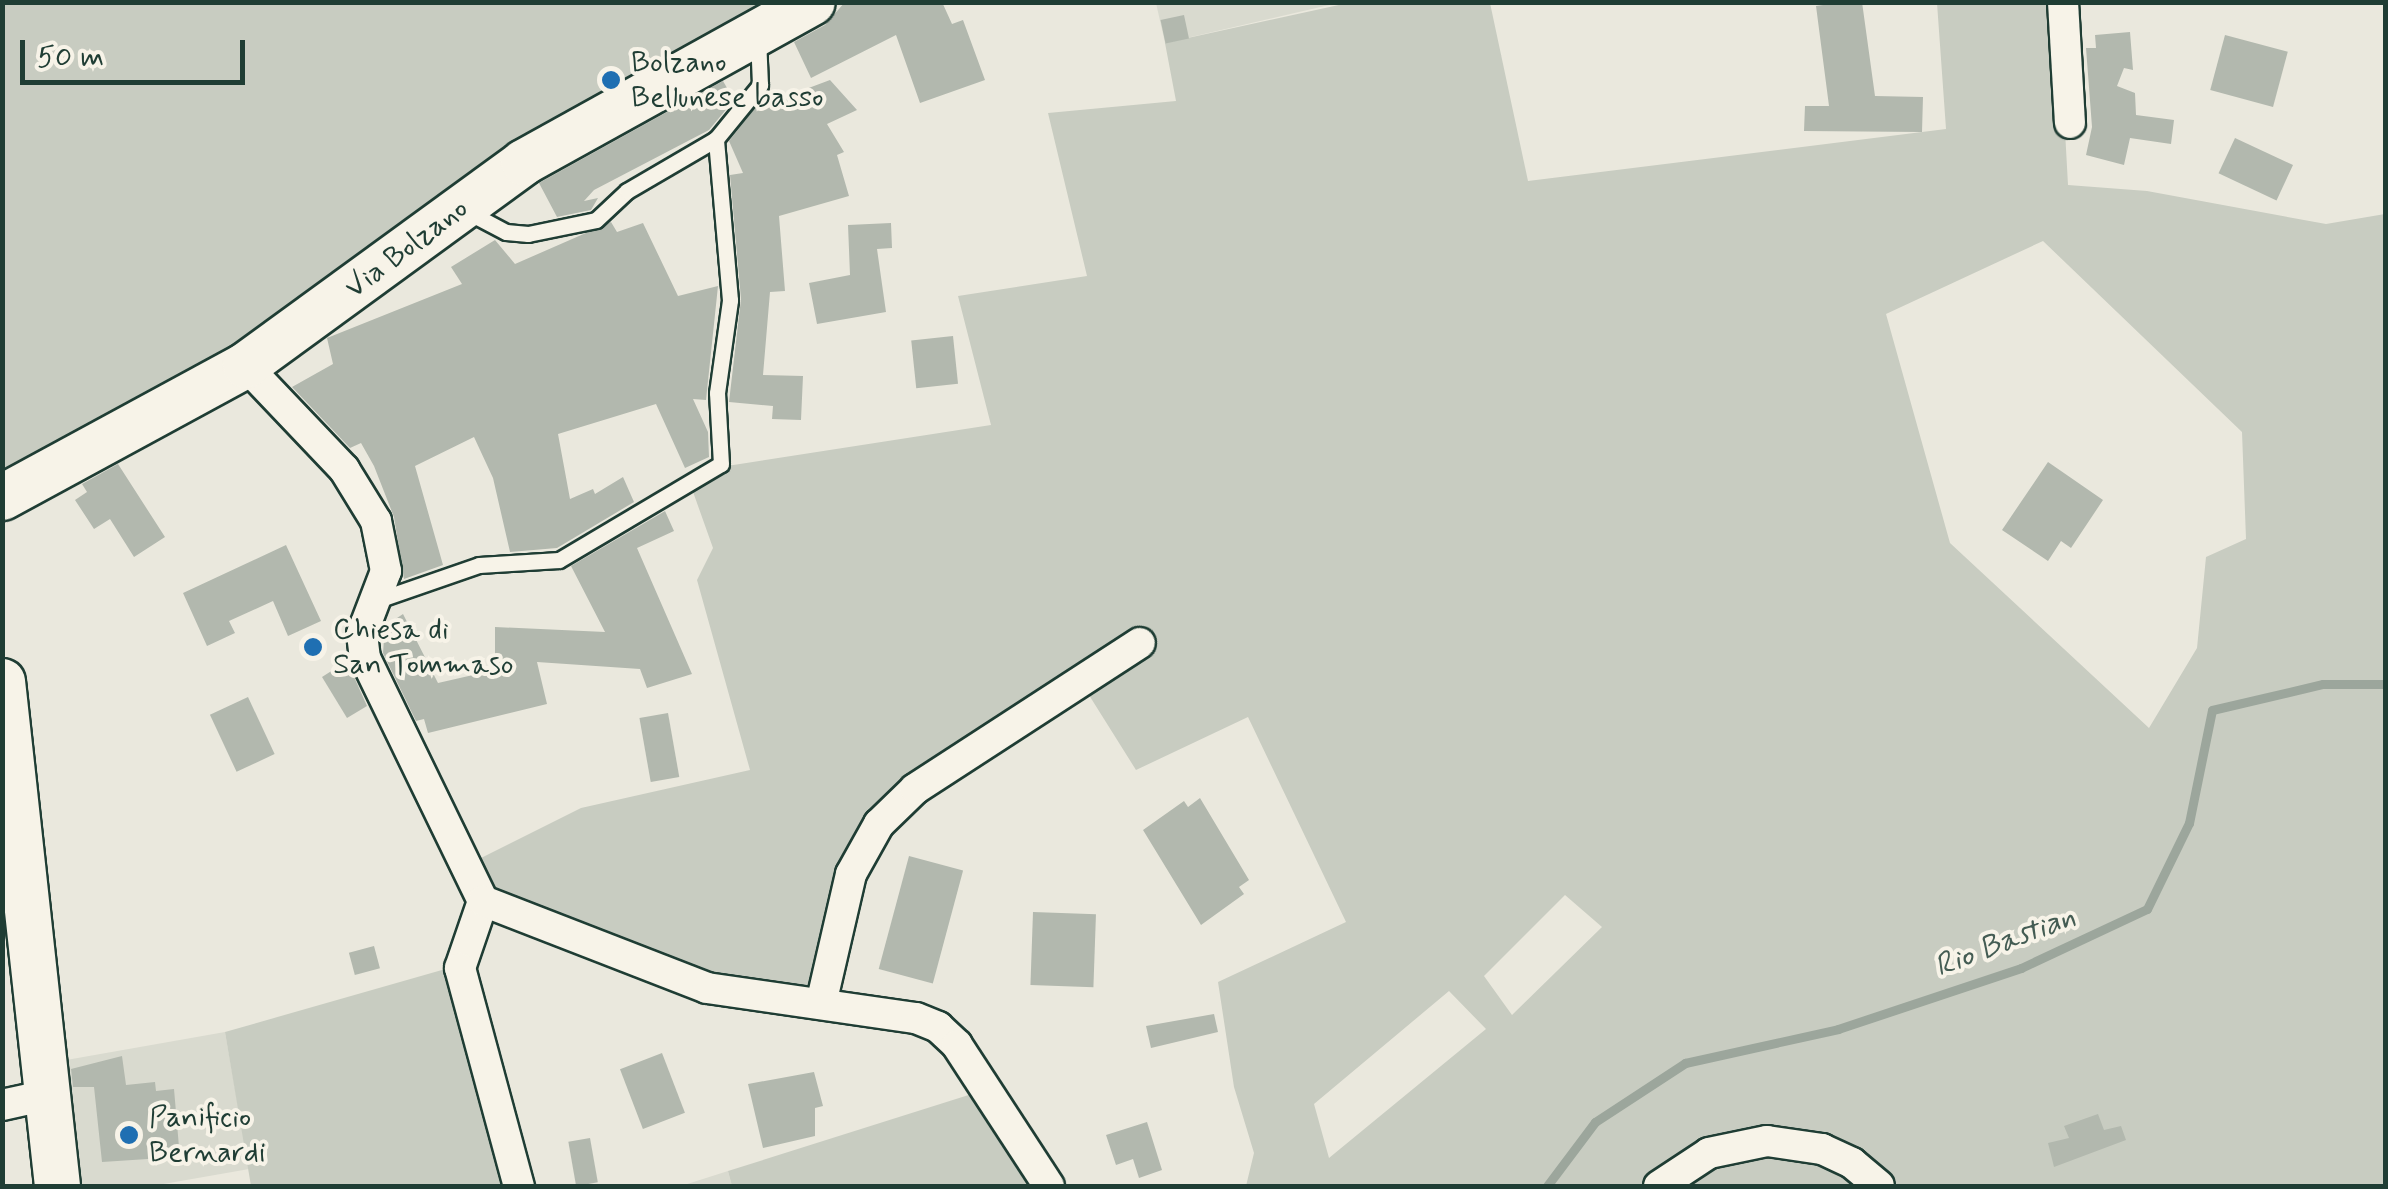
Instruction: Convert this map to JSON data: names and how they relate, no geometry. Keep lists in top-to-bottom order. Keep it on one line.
{"streets":{"street":["Via Bolzano"]},"water":["Rio Bastian"],"places":["Bolzano Bellunese basso","Chiesa di San Tommaso","Panificio Bernardi"],"scale_bar":"50 m"}
